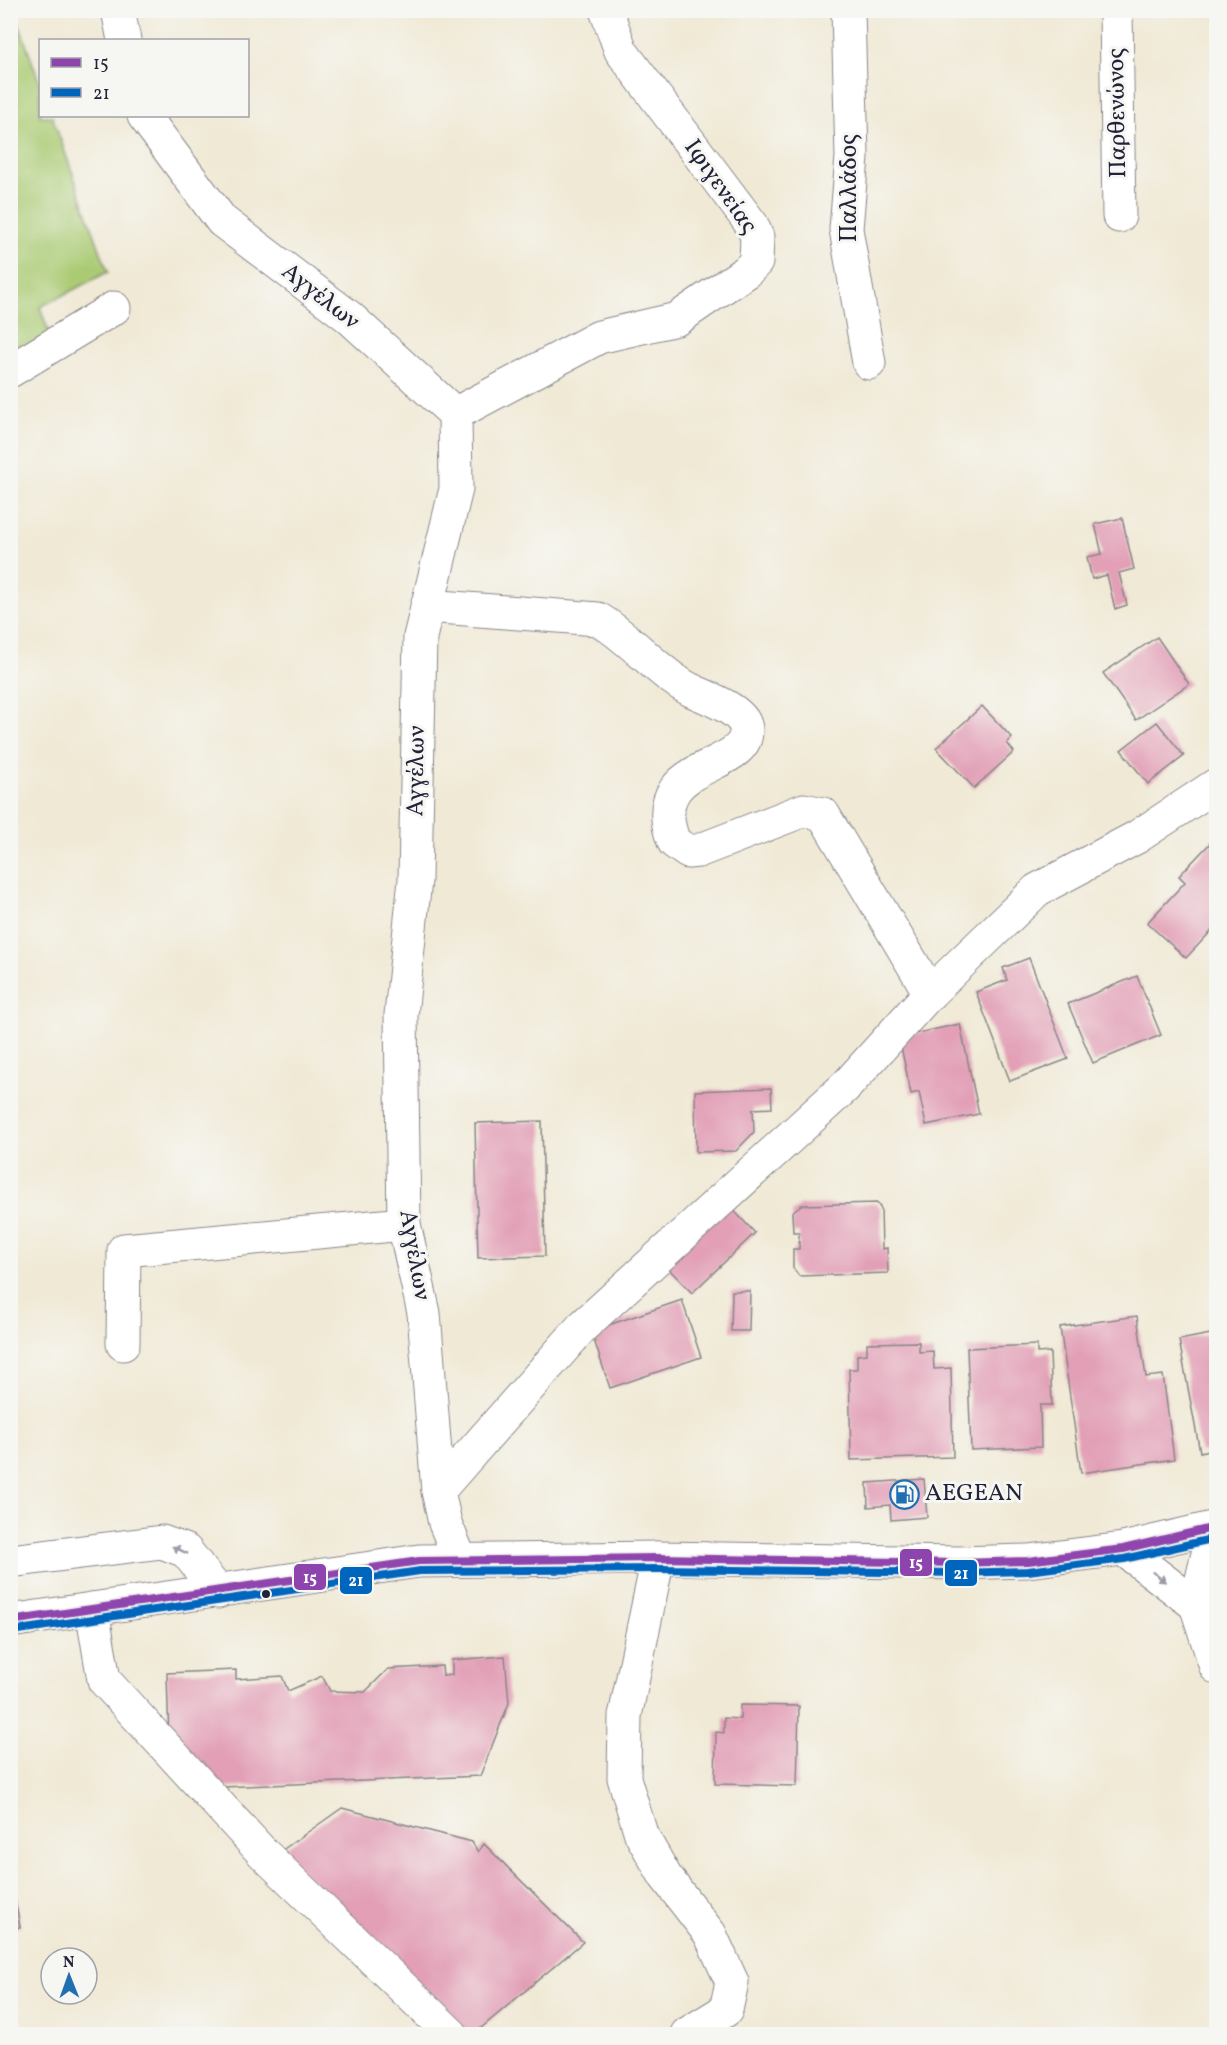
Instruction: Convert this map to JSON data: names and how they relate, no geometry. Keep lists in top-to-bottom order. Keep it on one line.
{"streets":{"street":["Παρθενώνος","Ιφιγενείας","Παλλάδος","Αγγέλων"]},"crossings":[["Ιφιγενείας","Αγγέλων"]],"places":{"fuel station":["AEGEAN"]},"lines":["transit line 15","transit line 21"],"legend":["15","21"],"north":"top"}
